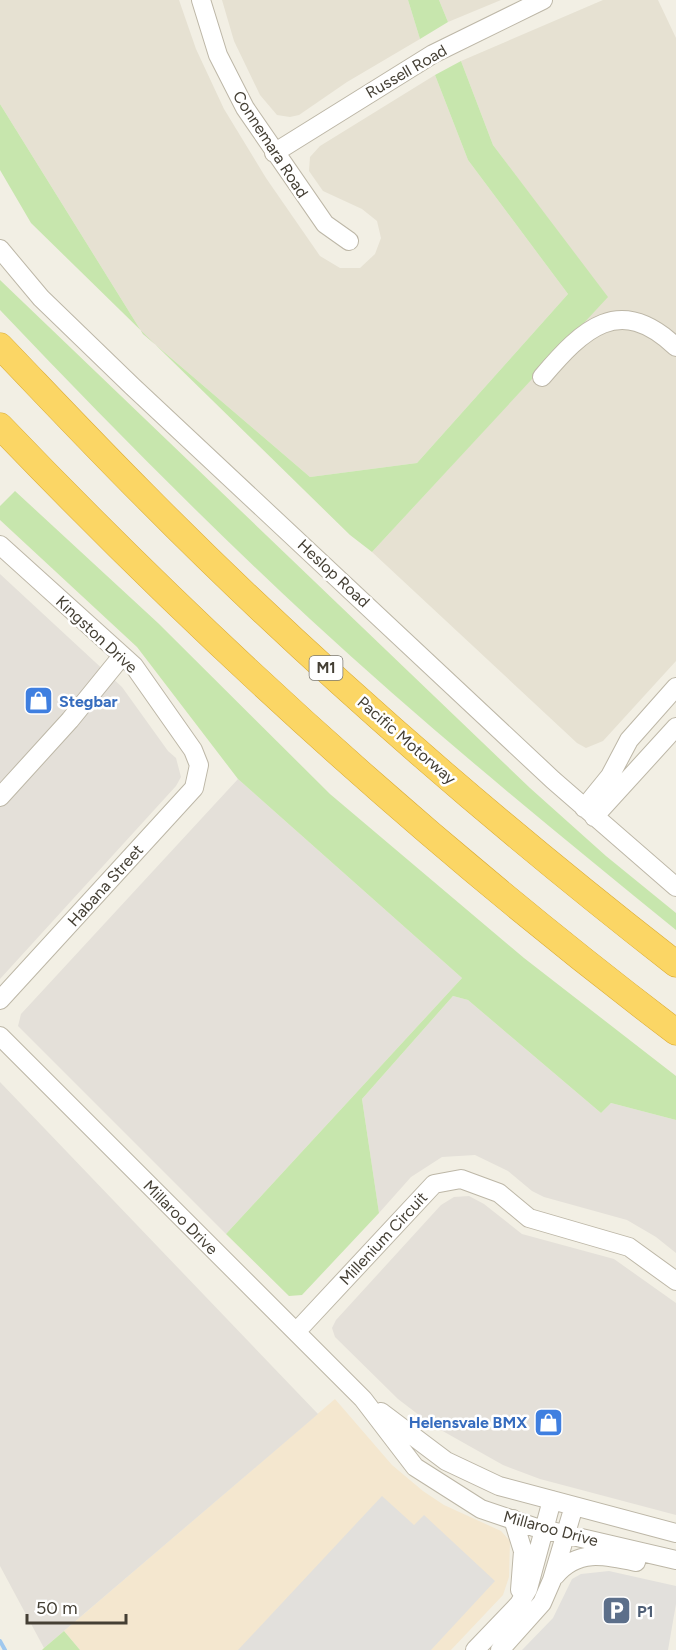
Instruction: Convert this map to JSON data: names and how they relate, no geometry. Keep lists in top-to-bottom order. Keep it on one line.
{"streets":{"highway":["M1","Pacific Motorway"],"street":["Russell Road","Connemara Road","Heslop Road","Kingston Drive","Habana Street","Millaroo Drive","Millenium Circuit"]},"crossings":[["Russell Road","Connemara Road"],["Kingston Drive","Habana Street"],["Millaroo Drive","Millenium Circuit"]],"places":{"shop":["Stegbar","Helensvale BMX"],"parking":["P1"]},"scale_bar":"50 m"}
